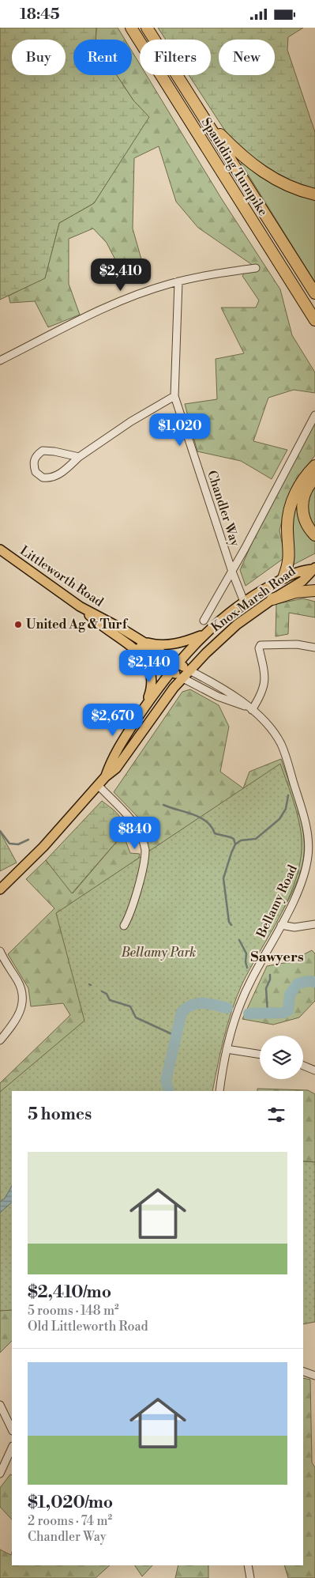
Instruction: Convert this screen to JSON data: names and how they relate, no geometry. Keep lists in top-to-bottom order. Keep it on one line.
{"streets":{"highway":["Spaulding Turnpike"],"main road":["Littleworth Road","Knox Marsh Road"],"street":["Chandler Way","Bellamy Road"]},"crossings":[["Chandler Way","Knox Marsh Road"],["Littleworth Road","Knox Marsh Road"],["Littleworth Road","Bellamy Road"],["Knox Marsh Road","Bellamy Road"]],"districts":["Sawyers"],"parks":["Bellamy Park"],"places":["United Ag & Turf"],"page":{"status":"18:45","chip":["Buy","Rent","Filters","New"],"price":["$2,410","$1,020","$2,140","$2,670","$840"],"heading":"5 homes","list":[{"name":"$2,410/mo","note":"5 rooms · 148 m² · Old Littleworth Road"},{"name":"$1,020/mo","note":"2 rooms · 74 m² · Chandler Way"}]}}
